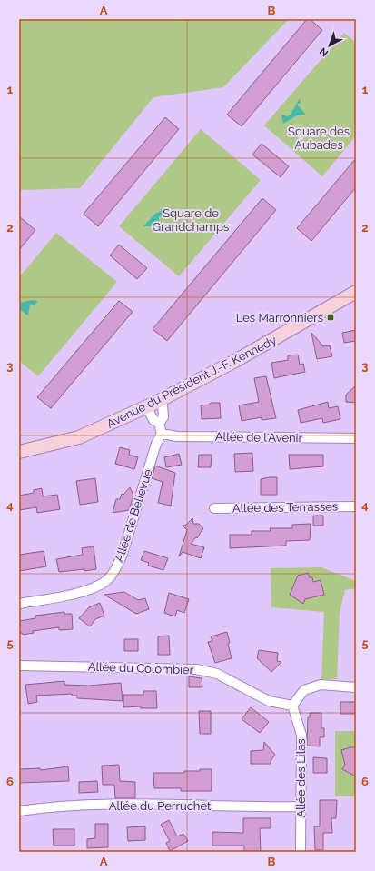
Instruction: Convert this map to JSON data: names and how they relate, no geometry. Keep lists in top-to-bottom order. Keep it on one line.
{"streets":{"main road":["Avenue du Président J.-F. Kennedy"],"street":["Allée de l'Avenir","Allée des Terrasses","Allée de Bellevue","Allée du Colombier","Allée des Lilas","Allée du Perruchet"]},"crossings":[["Allée de l'Avenir","Allée de Bellevue"],["Allée du Colombier","Allée des Lilas"],["Allée des Lilas","Allée du Perruchet"]],"parks":["Square des Aubades","Square de Grandchamps"],"places":{"transit":["Les Marronniers"]},"north":"bottom left","grid":{"columns":["A","B"],"rows":["1","2","3","4","5","6"]}}
